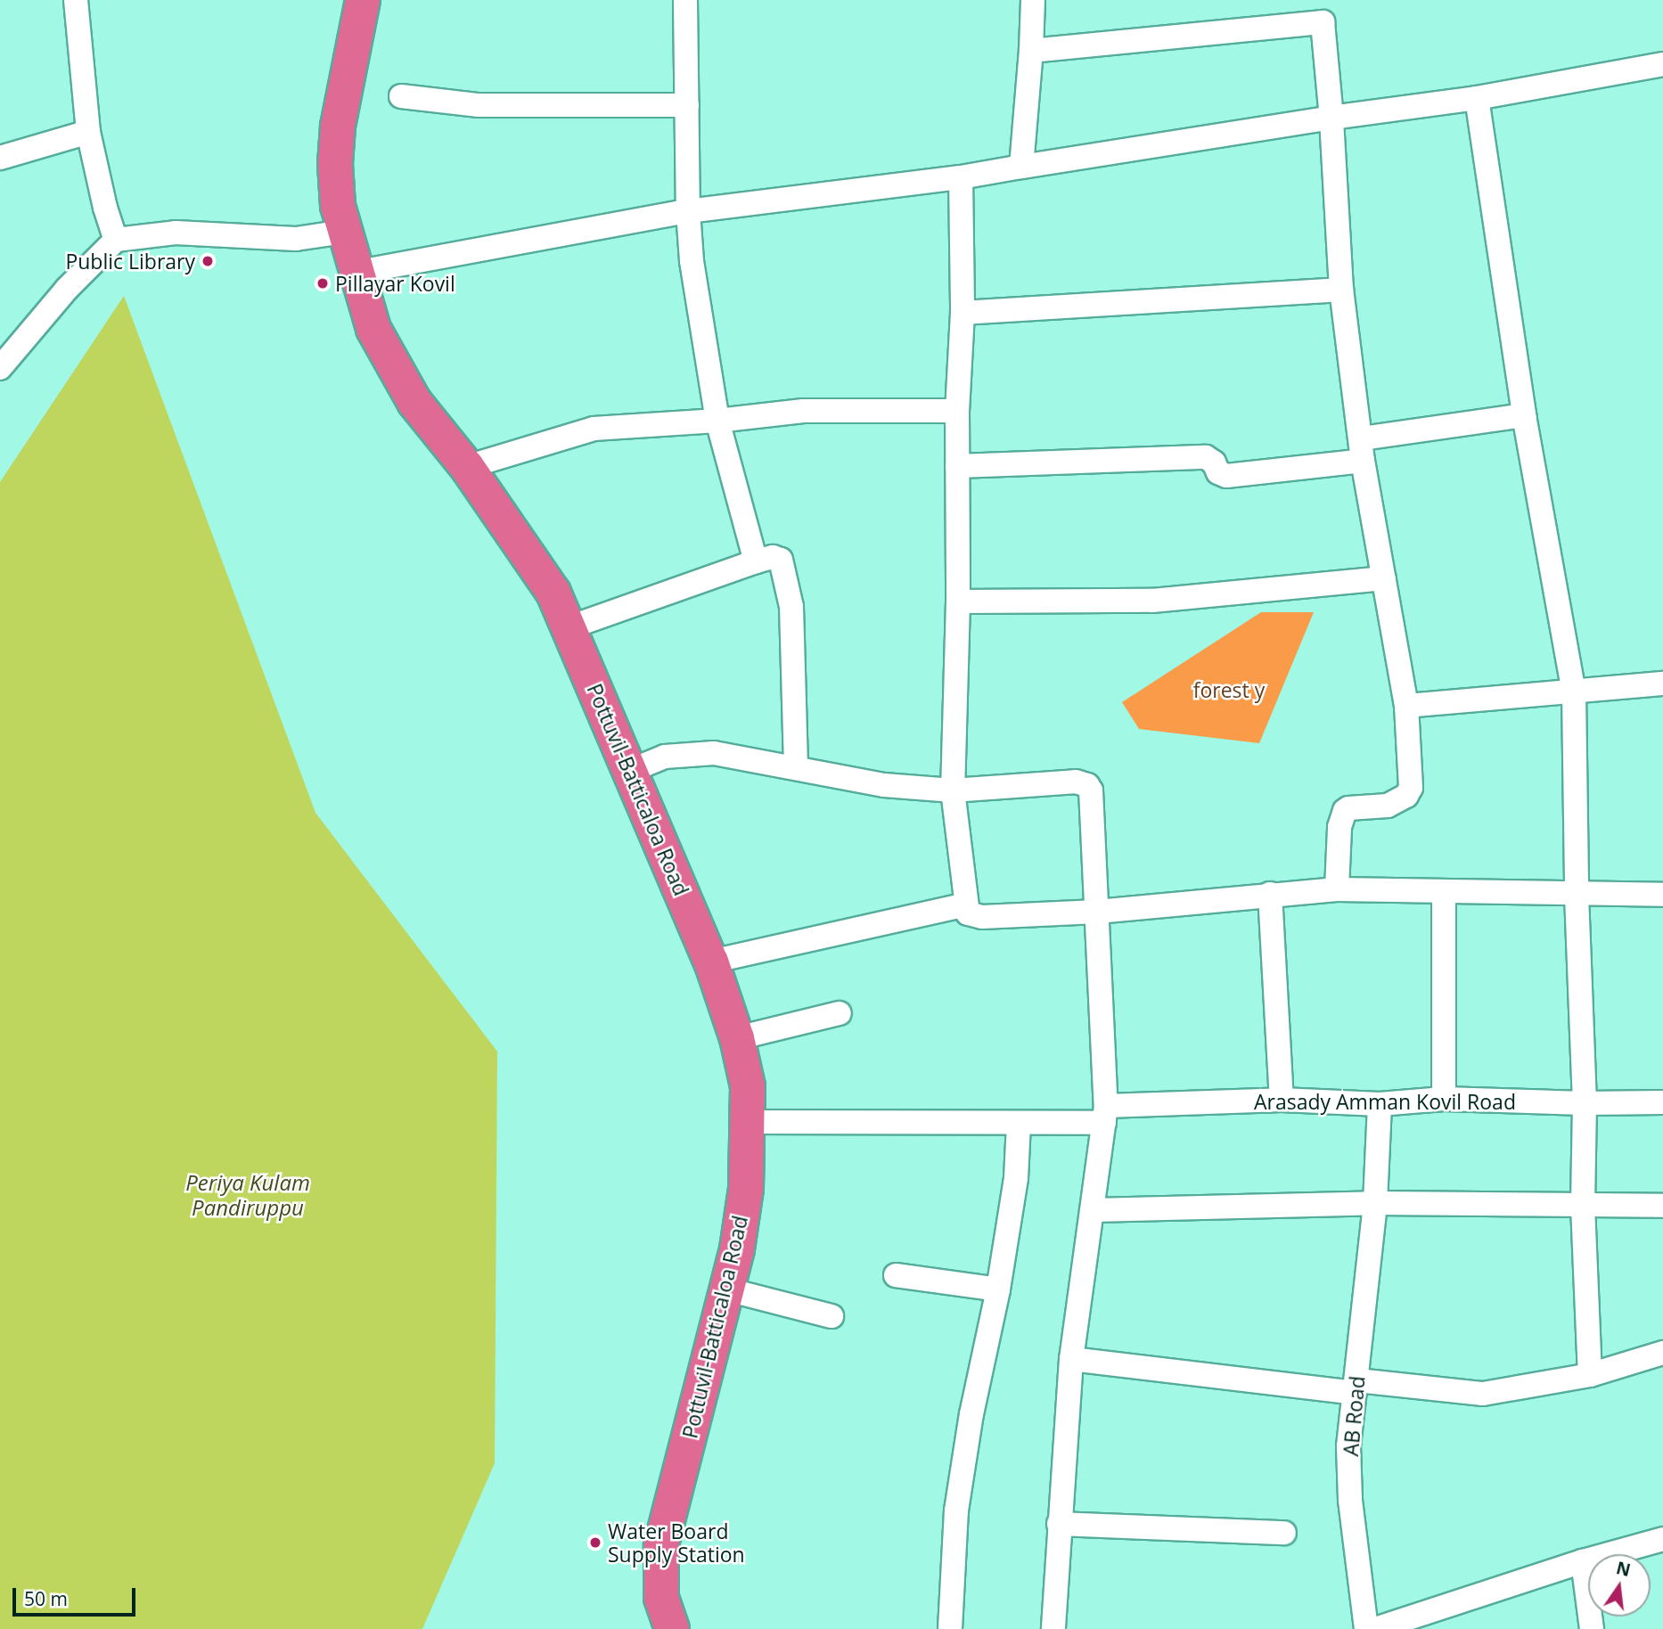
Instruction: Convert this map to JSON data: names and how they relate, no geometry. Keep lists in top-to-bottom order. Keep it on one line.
{"streets":{"highway":["Pottuvil-Batticaloa Road"],"street":["Arasady Amman Kovil Road","AB Road"]},"crossings":[["Pottuvil-Batticaloa Road","Arasady Amman Kovil Road"],["Arasady Amman Kovil Road","AB Road"]],"water":["Periya Kulam Pandiruppu"],"parks":["forest y"],"places":["Public Library","Pillayar Kovil","Water Board Supply Station"],"scale_bar":"50 m","north":"top"}
